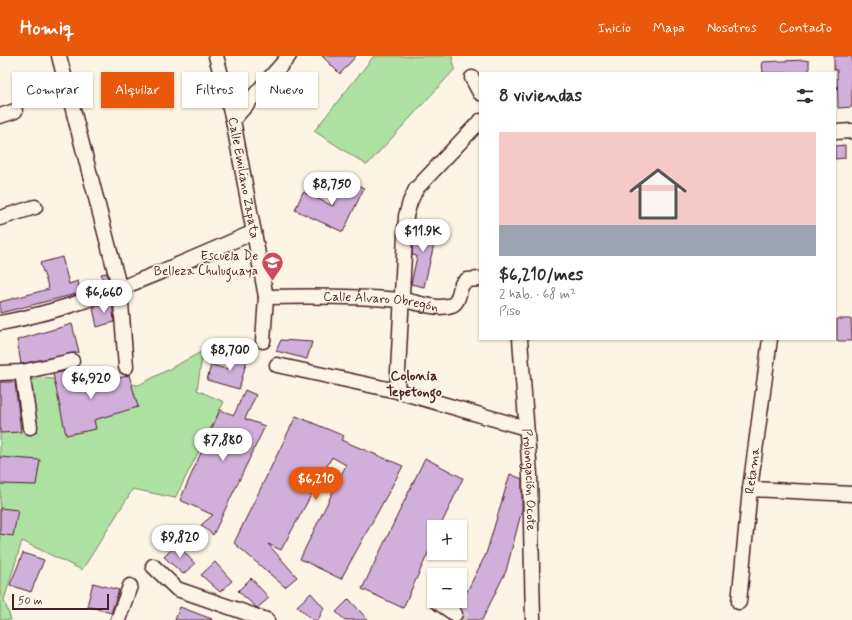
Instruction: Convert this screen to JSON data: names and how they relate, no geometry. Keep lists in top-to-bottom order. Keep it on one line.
{"streets":{"street":["Calle Emiliano Zapata","Calle Álvaro Obregón","Retama","Prolongación Ocote"]},"crossings":[["Calle Emiliano Zapata","Calle Álvaro Obregón"]],"districts":["Colonia Tepetongo"],"places":{"school or university":["Escuela De Belleza Chuluguaya"]},"scale_bar":"50 m","page":{"header":"Homiq","nav":["Inicio","Mapa","Nosotros","Contacto"],"chip":["Comprar","Alquilar","Filtros","Nuevo"],"heading":"8 viviendas","list":[{"name":"$6,210/mes","note":"2 hab. · 68 m² · Piso"}],"price":["$8,750","$11.9K","$6,660","$8,700","$6,920","$7,880","$6,210","$9,820"],"map_buttons":["+","−"],"scale":"50 m"}}
